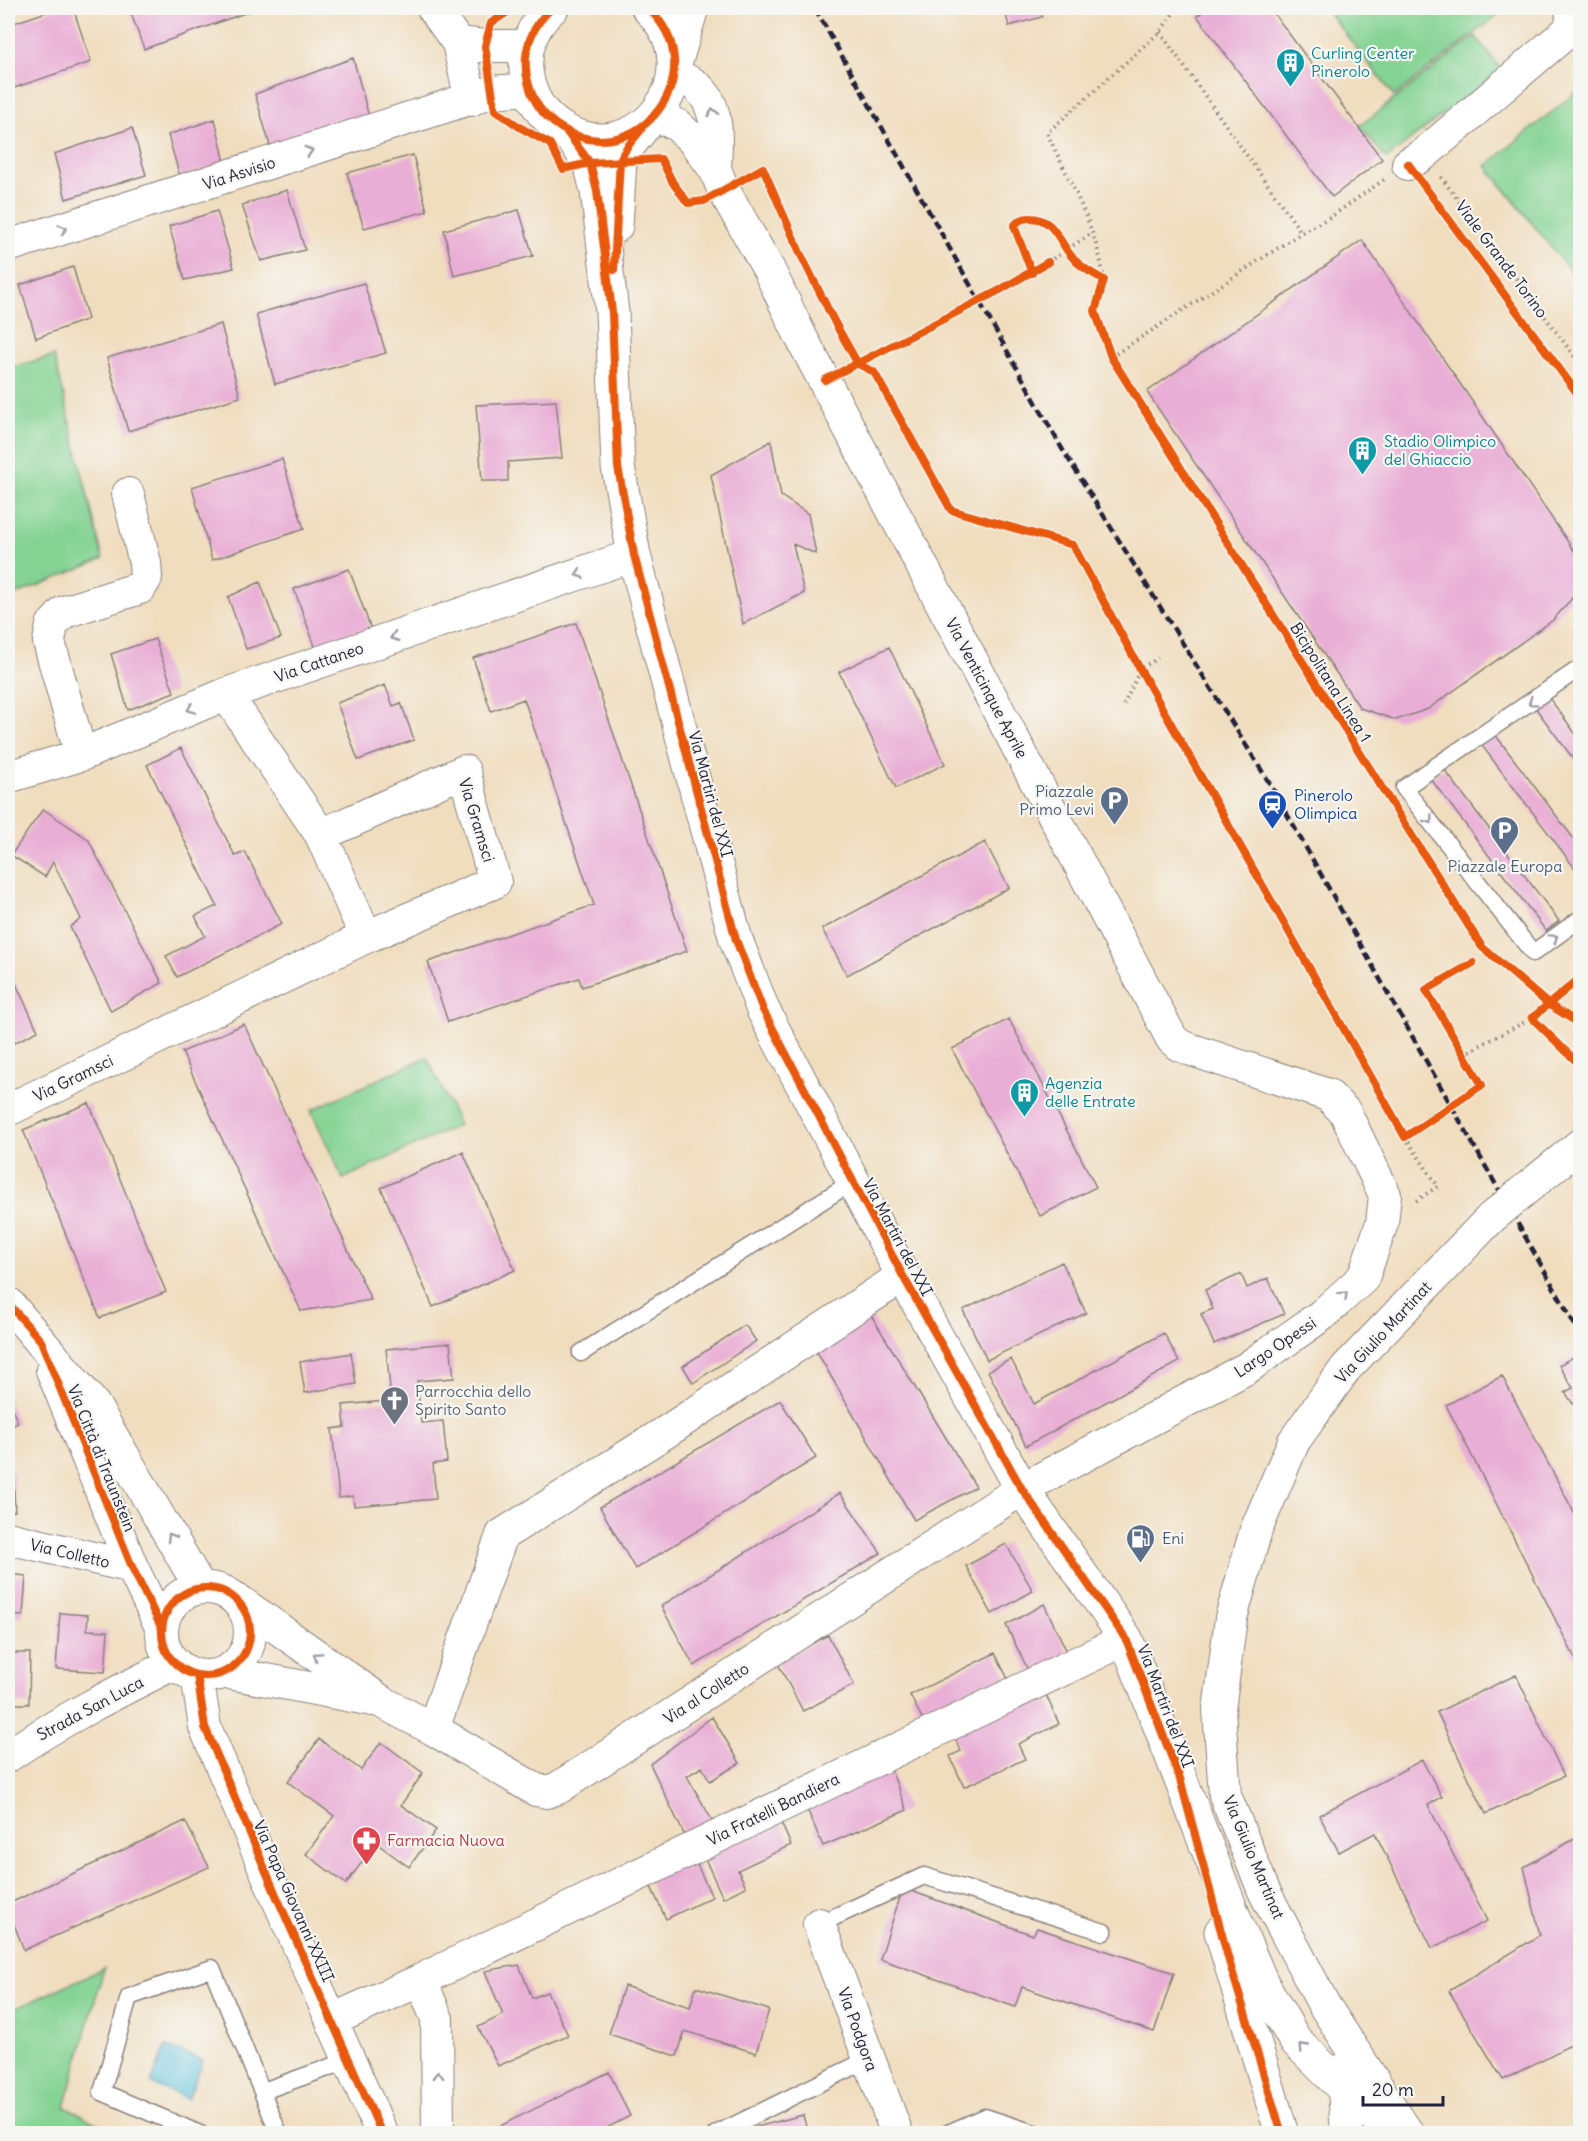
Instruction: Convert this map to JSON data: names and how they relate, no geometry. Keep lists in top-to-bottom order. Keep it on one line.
{"streets":{"street":["Via Asvisio","Via Cattaneo","Via Venticinque Aprile","Via Martiri del XXI","Via Gramsci","Via Giulio Martinat","Largo Opessi","Via Città di Traunstein","Via Colletto","Via al Colletto","Strada San Luca","Via Fratelli Bandiera","Via Papa Giovanni XXIII","Via Podgora"],"cycle path":["Viale Grande Torino","Bicipolitana Linea 1"]},"crossings":[["Via Asvisio","Via Martiri del XXI"],["Via Cattaneo","Via Martiri del XXI"],["Via Venticinque Aprile","Largo Opessi"],["Via Martiri del XXI","Largo Opessi"],["Via Martiri del XXI","Via al Colletto"],["Via Martiri del XXI","Via Fratelli Bandiera"],["Largo Opessi","Via al Colletto"],["Via Città di Traunstein","Via Colletto"],["Via Città di Traunstein","Via al Colletto"],["Via Città di Traunstein","Strada San Luca"],["Via Città di Traunstein","Via Papa Giovanni XXIII"],["Via al Colletto","Strada San Luca"],["Via al Colletto","Via Papa Giovanni XXIII"],["Strada San Luca","Via Papa Giovanni XXIII"],["Via Fratelli Bandiera","Via Papa Giovanni XXIII"]],"one_way":["Via Asvisio","Via Cattaneo","Largo Opessi"],"places":{"building":["Curling Center Pinerolo","Stadio Olimpico del Ghiaccio","Agenzia delle Entrate"],"parking":["Piazzale Primo Levi","Piazzale Europa"],"station":["Pinerolo Olimpica"],"church":["Parrocchia dello Spirito Santo"],"fuel station":["Eni"],"pharmacy":["Farmacia Nuova"]},"scale_bar":"20 m"}
